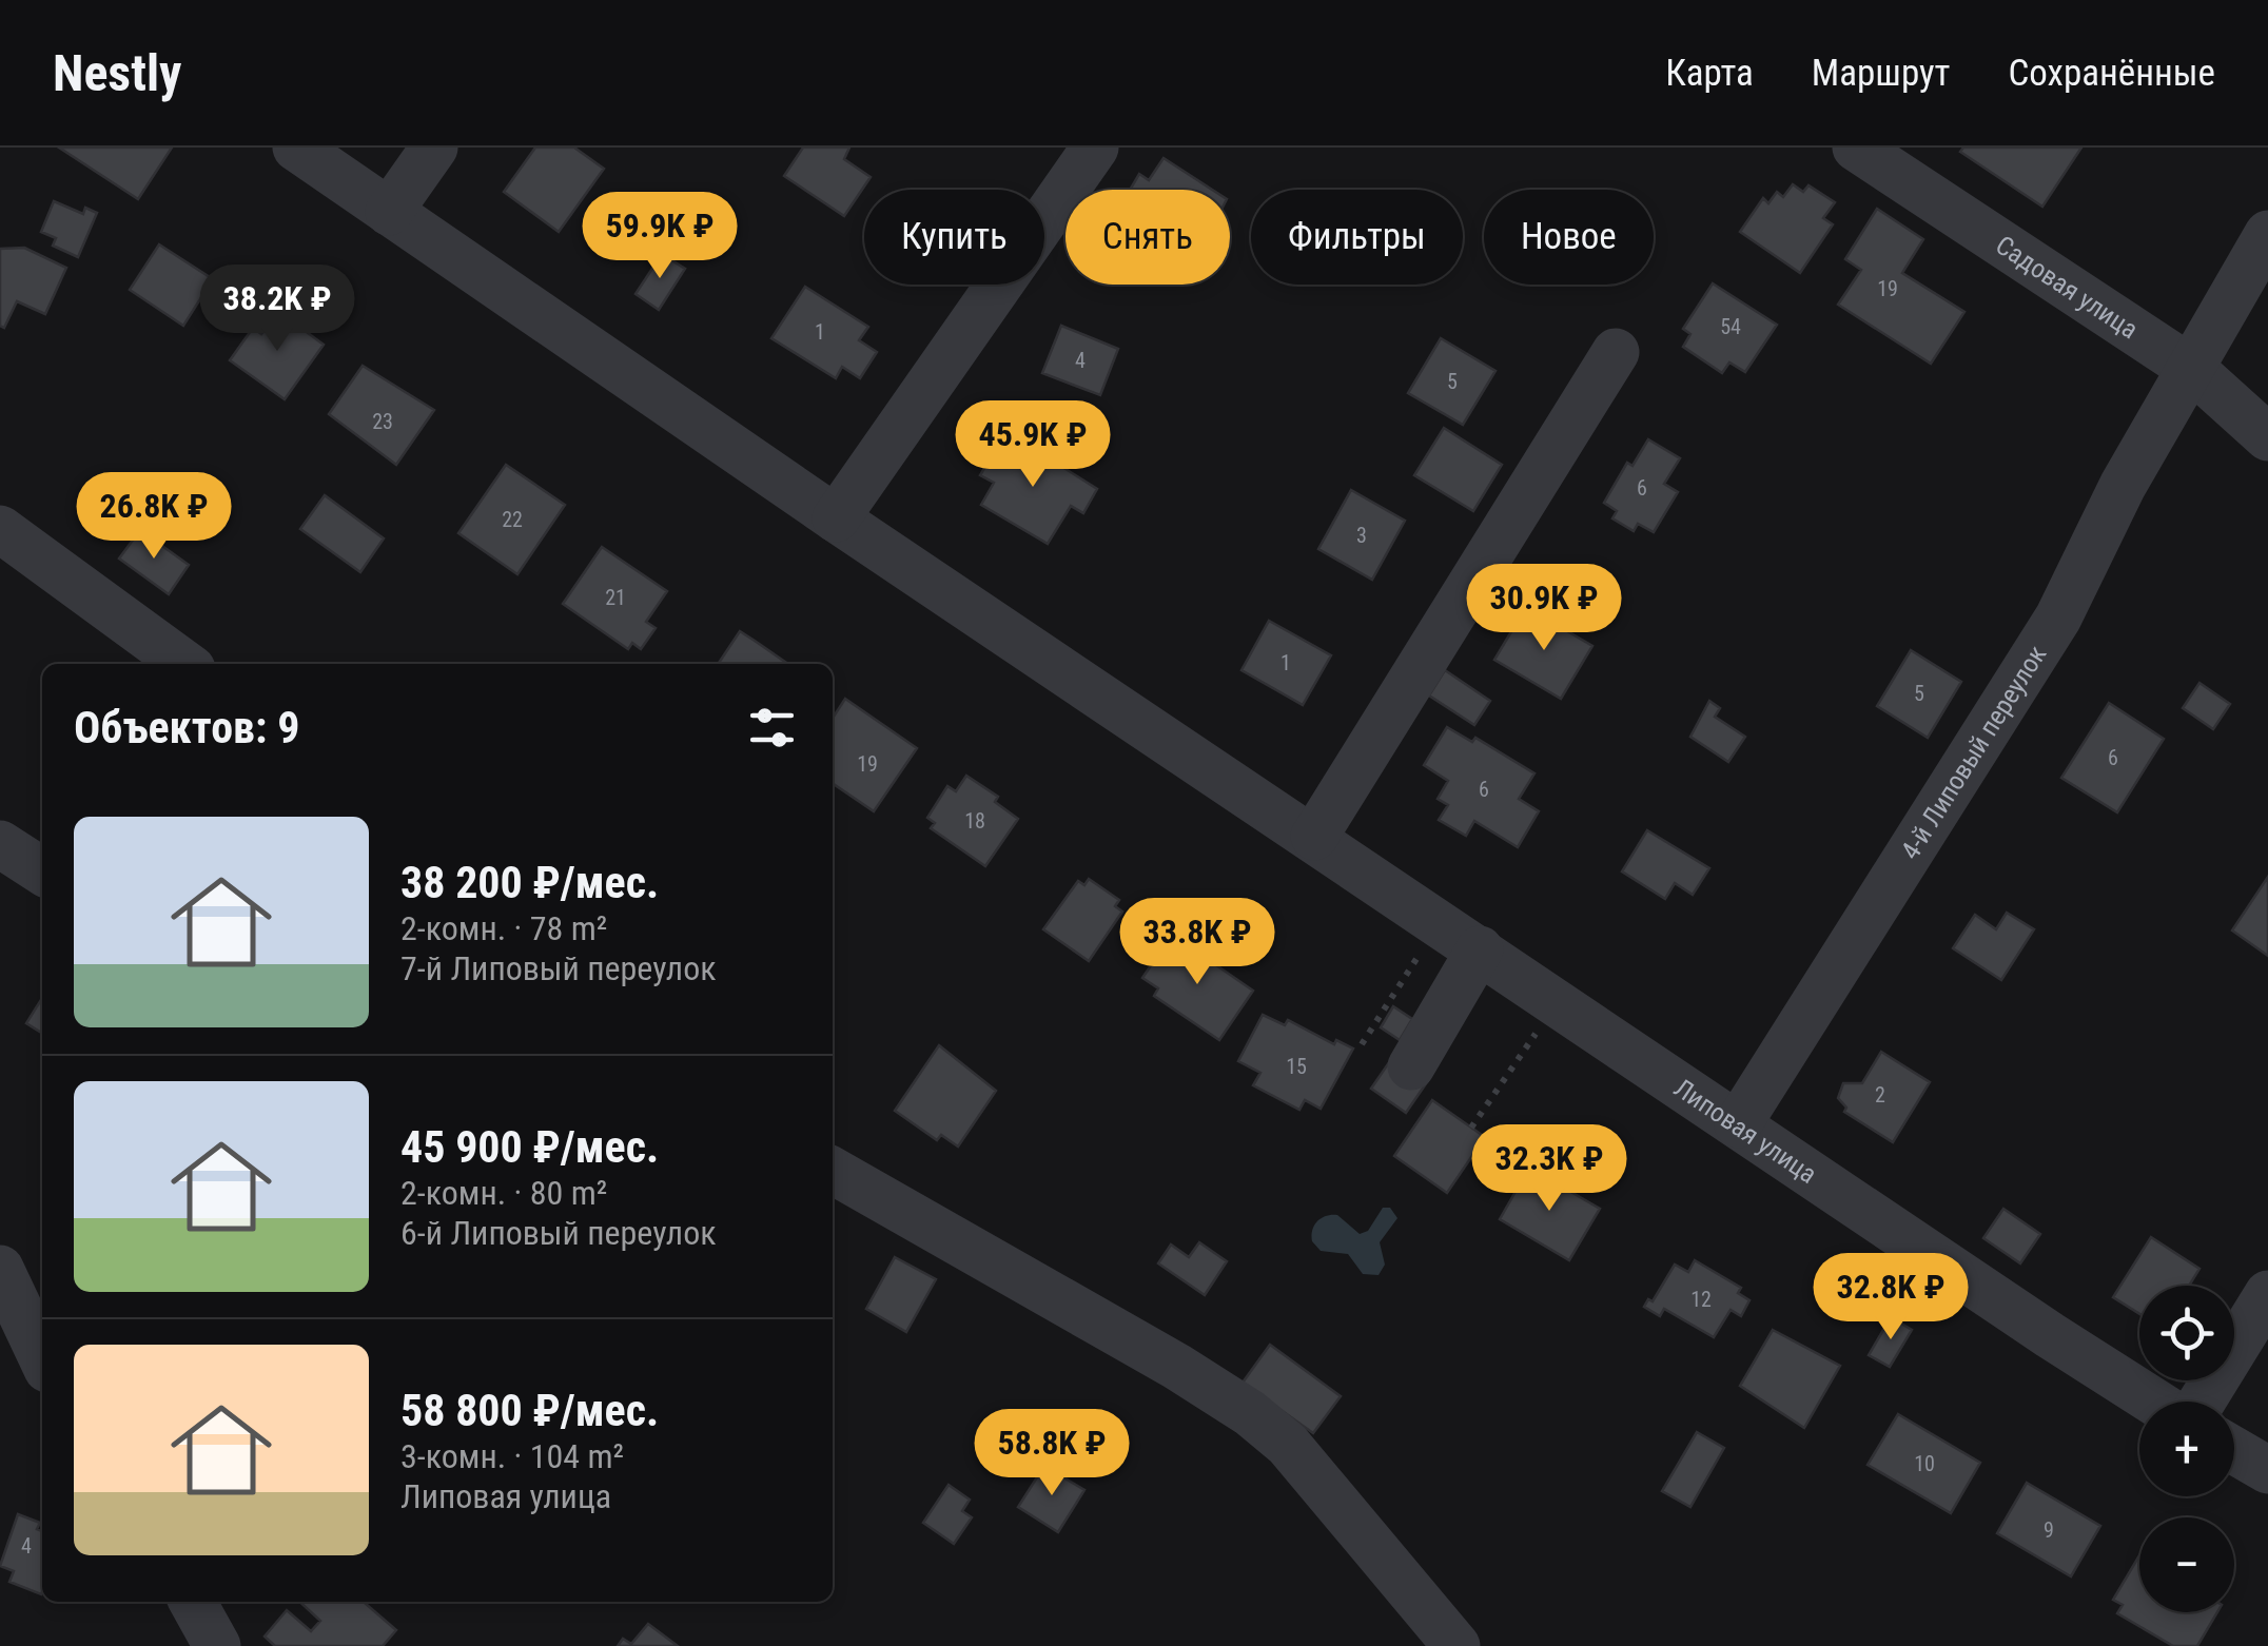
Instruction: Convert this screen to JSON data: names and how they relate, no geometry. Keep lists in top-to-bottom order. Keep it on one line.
{"streets":{"street":["Садовая улица","4-й Липовый переулок","Липовая улица"]},"crossings":[["Садовая улица","4-й Липовый переулок"],["4-й Липовый переулок","Липовая улица"]],"house_numbers":["19","54","1","4","5","23","6","22","3","21","1","5","6","19","6","18","15","2","12","10","9","4"],"page":{"header":"Nestly","nav":["Карта","Маршрут","Сохранённые"],"chip":["Купить","Снять","Фильтры","Новое"],"price":["59.9K ₽","38.2K ₽","45.9K ₽","26.8K ₽","30.9K ₽","33.8K ₽","32.3K ₽","32.8K ₽","58.8K ₽"],"heading":"Объектов: 9","list":[{"name":"38 200 ₽/мес.","note":"2-комн. · 78 m² · 7-й Липовый переулок"},{"name":"45 900 ₽/мес.","note":"2-комн. · 80 m² · 6-й Липовый переулок"},{"name":"58 800 ₽/мес.","note":"3-комн. · 104 m² · Липовая улица"}],"map_buttons":["+","−"]}}
